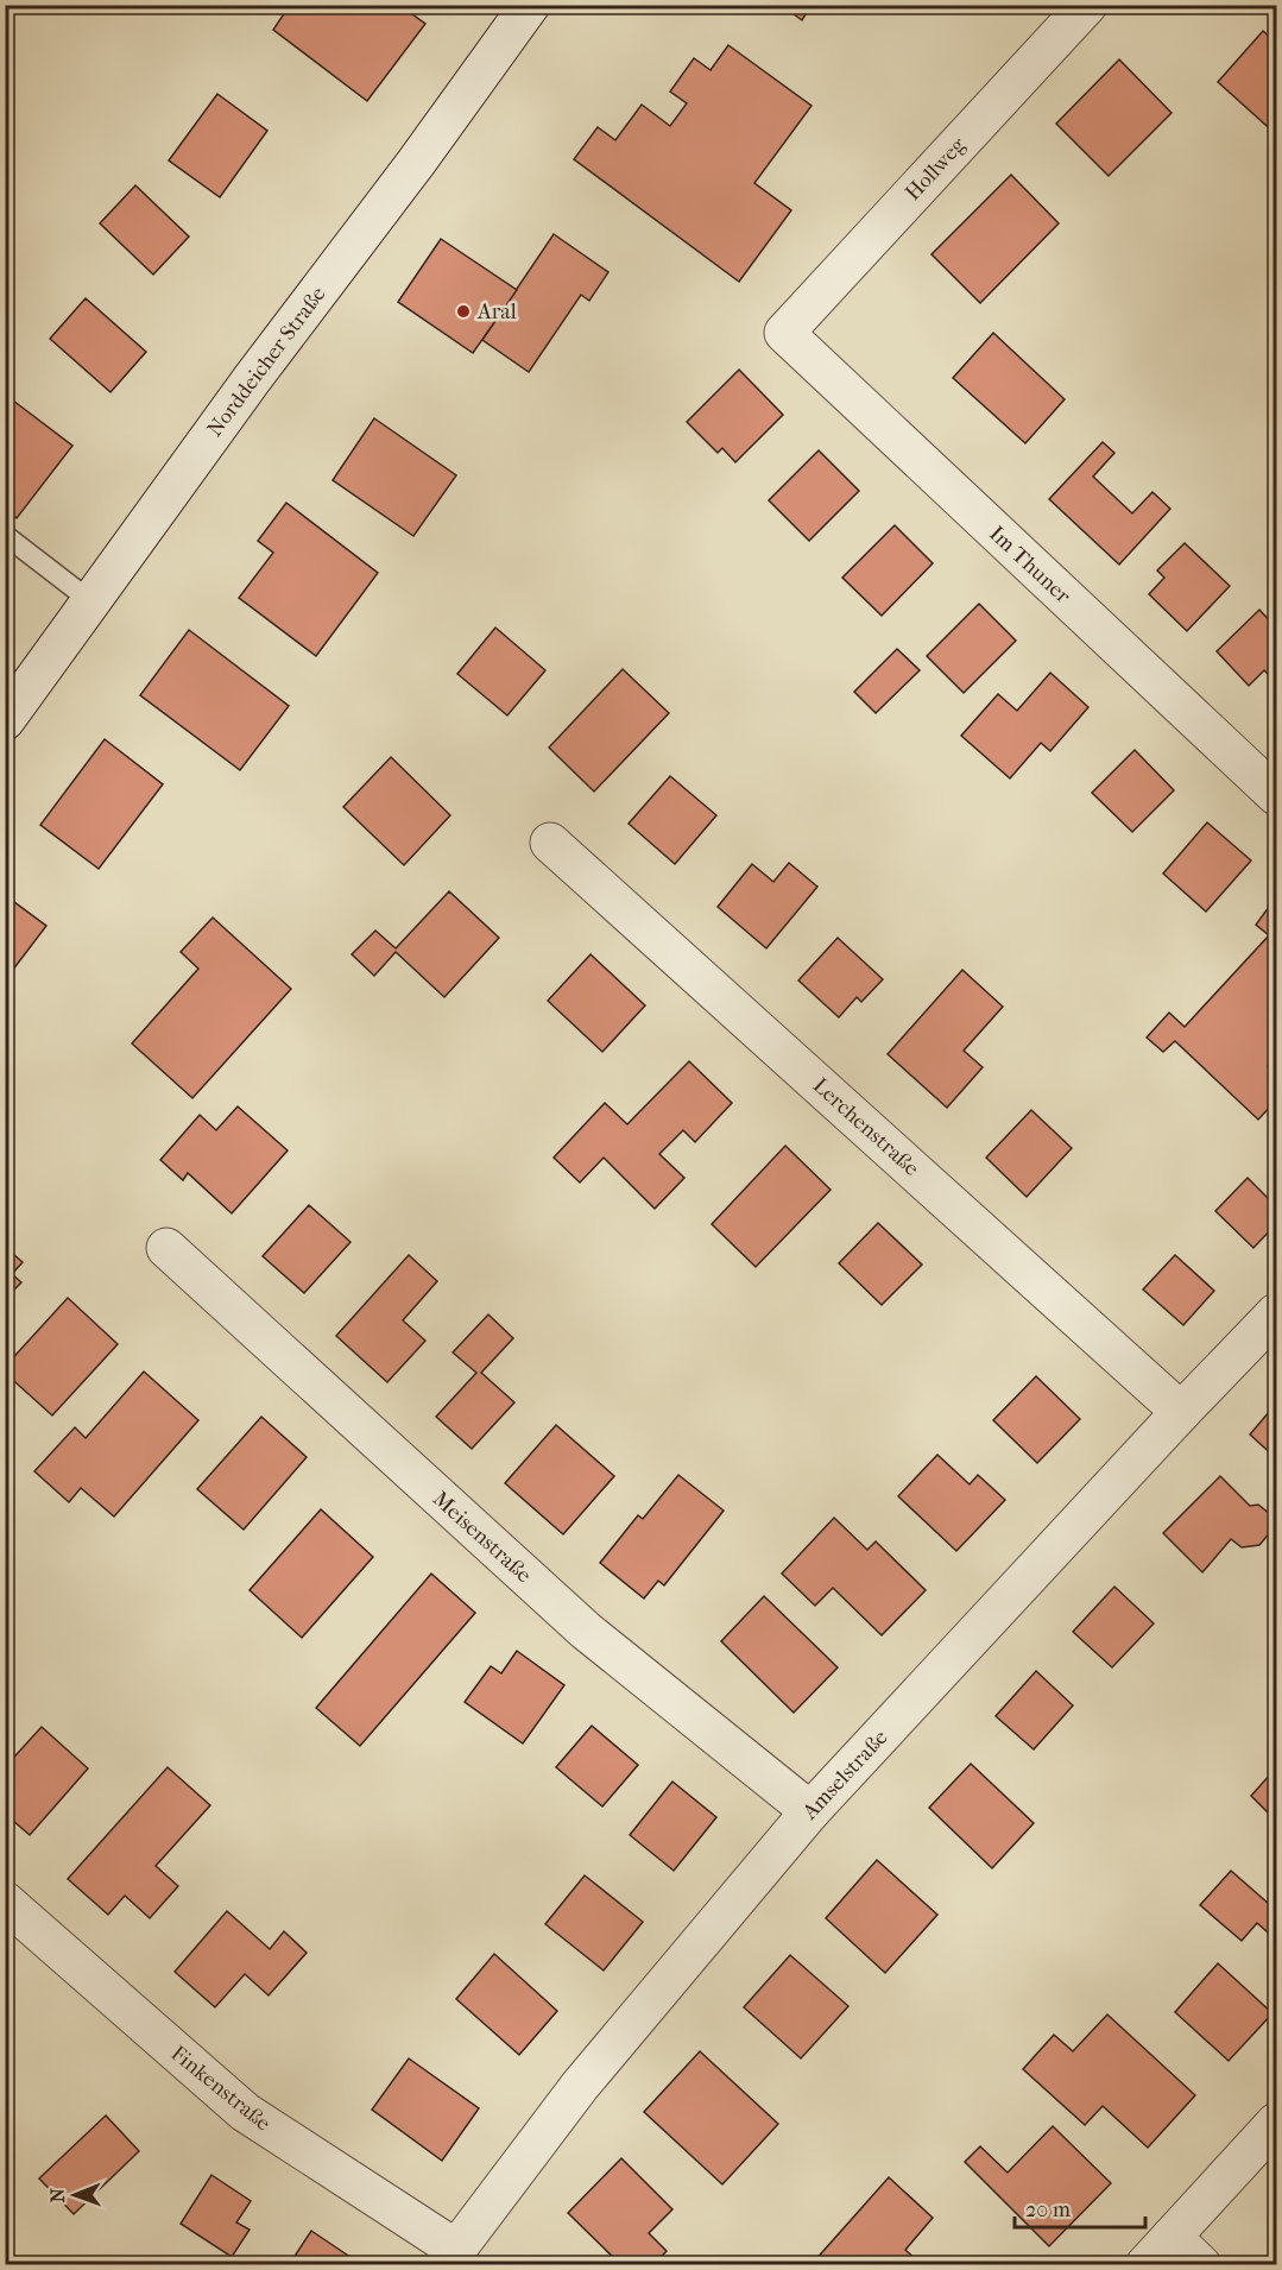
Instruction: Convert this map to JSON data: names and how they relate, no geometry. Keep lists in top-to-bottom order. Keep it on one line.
{"streets":{"street":["Hollweg","Norddeicher Straße","Im Thuner","Lerchenstraße","Meisenstraße","Amselstraße","Finkenstraße"]},"crossings":[["Hollweg","Im Thuner"],["Lerchenstraße","Amselstraße"],["Meisenstraße","Amselstraße"],["Amselstraße","Finkenstraße"]],"places":["Aral"],"scale_bar":"20 m","north":"left"}
